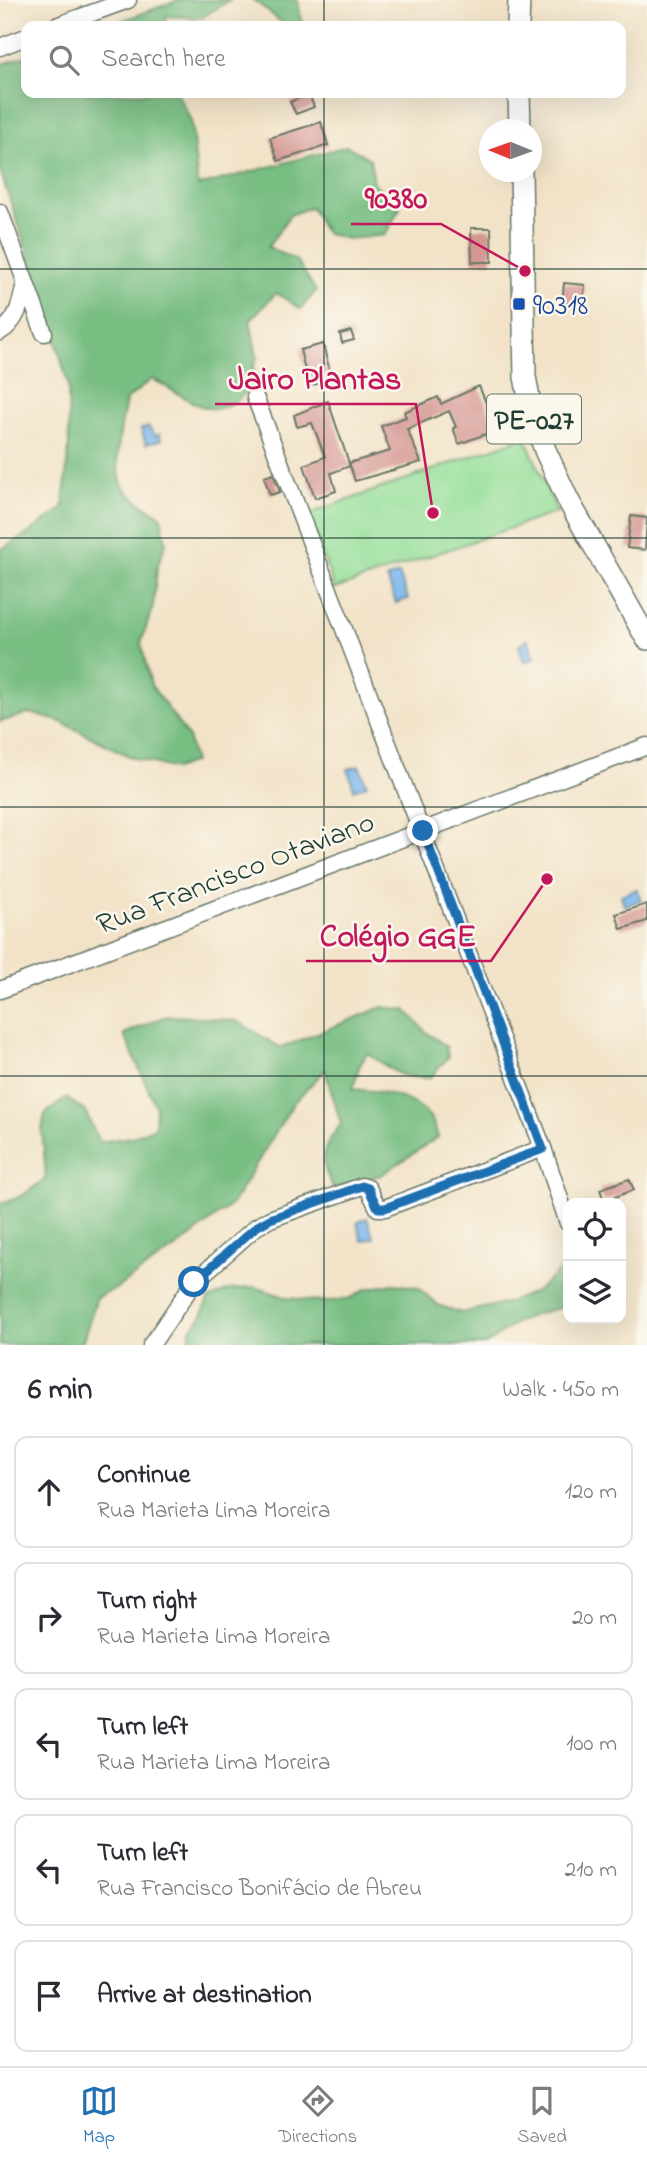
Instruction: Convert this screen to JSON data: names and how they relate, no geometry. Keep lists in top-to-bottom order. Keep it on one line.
{"streets":{"main road":["PE-027"],"street":["Rua Francisco Otaviano"]},"places":{"other":["90380","Jairo Plantas","Colégio GGE"],"transit":["90318"]},"north":"left","page":{"search":"Search here","heading":["6 min","Walk · 450 m"],"list":[["Continue","Rua Marieta Lima Moreira","120 m"],["Turn right","Rua Marieta Lima Moreira","20 m"],["Turn left","Rua Marieta Lima Moreira","100 m"],["Turn left","Rua Francisco Bonifácio de Abreu","210 m"],"Arrive at destination"],"nav":["Map","Directions","Saved"]}}
